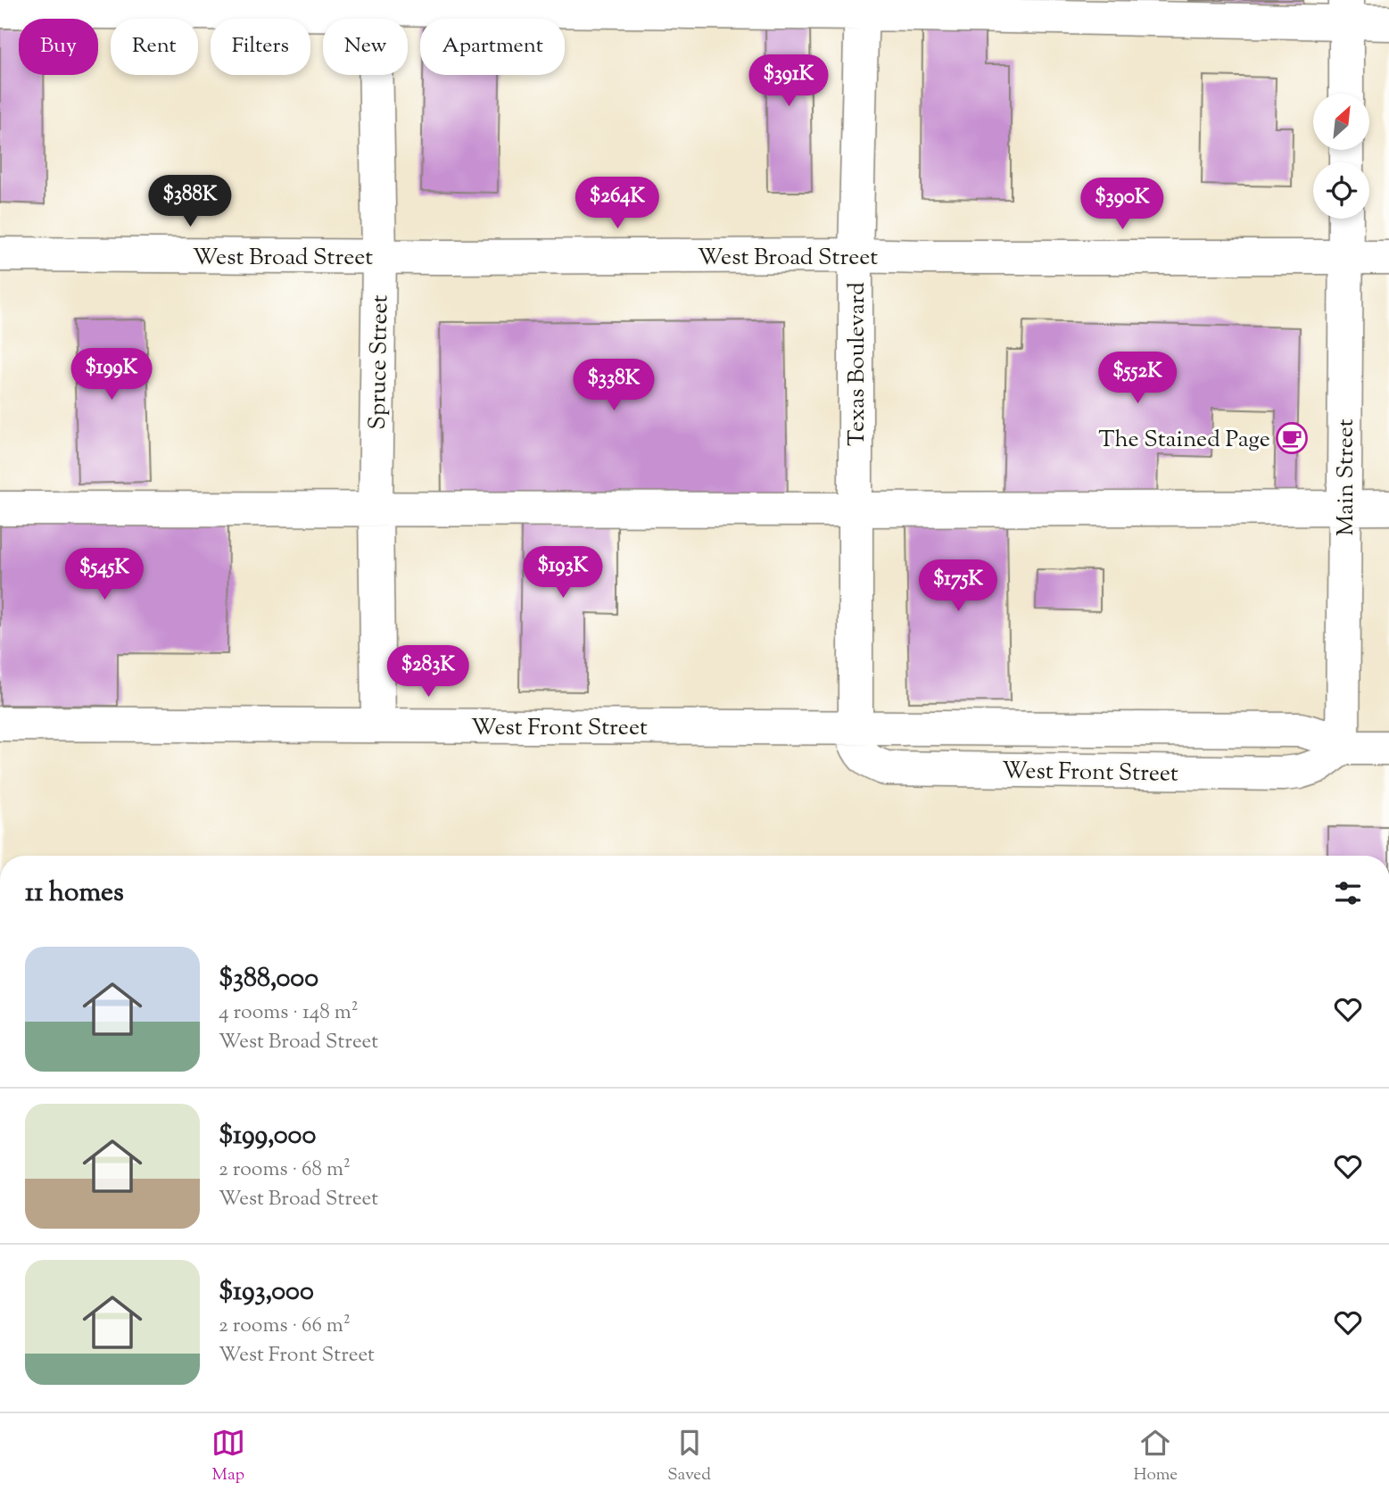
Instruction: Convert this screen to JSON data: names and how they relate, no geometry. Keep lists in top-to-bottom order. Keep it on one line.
{"streets":{"street":["West Broad Street","Spruce Street","Texas Boulevard","Main Street","West Front Street"]},"crossings":[["West Broad Street","Spruce Street"],["West Broad Street","Texas Boulevard"],["West Broad Street","Main Street"],["Spruce Street","West Front Street"],["Texas Boulevard","West Front Street"],["Main Street","West Front Street"]],"places":{"cafe":["The Stained Page"]},"north":"top right","page":{"chip":["Buy","Rent","Filters","New","Apartment"],"price":["$391K","$388K","$264K","$390K","$199K","$552K","$338K","$193K","$545K","$175K","$283K"],"heading":"11 homes","list":[{"name":"$388,000","note":"4 rooms · 148 m² · West Broad Street"},{"name":"$199,000","note":"2 rooms · 68 m² · West Broad Street"},{"name":"$193,000","note":"2 rooms · 66 m² · West Front Street"}],"tabs":["Map","Saved","Home"]}}
